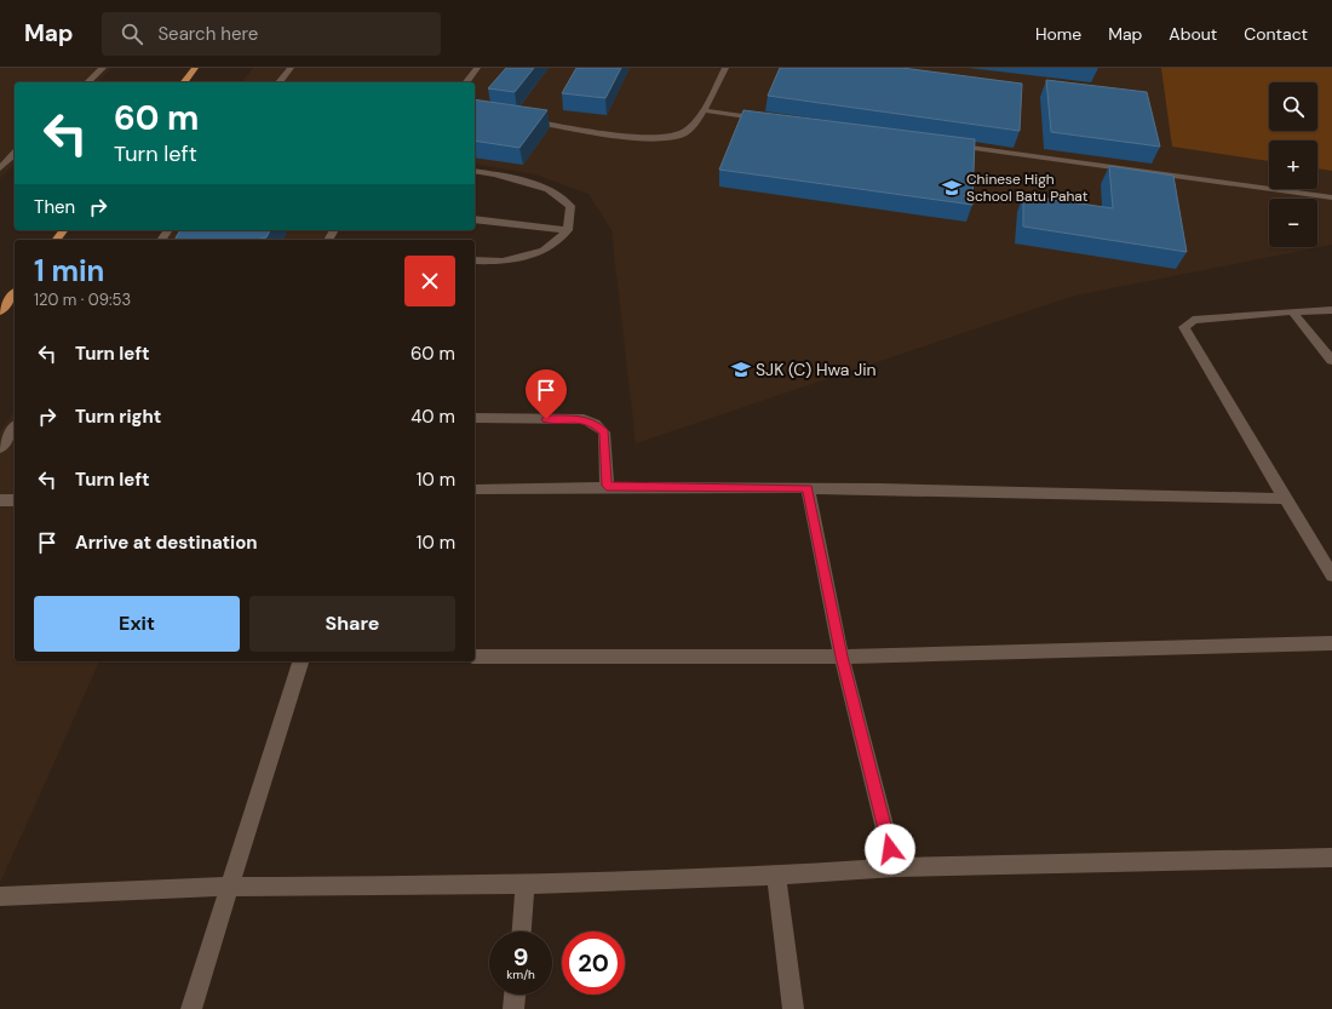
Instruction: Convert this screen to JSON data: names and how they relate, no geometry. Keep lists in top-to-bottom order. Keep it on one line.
{"places":{"school or university":["Chinese High School Batu Pahat","SJK (C) Hwa Jin"]},"page":{"header":"Map","search":"Search here","nav":["Home","Map","About","Contact"],"map_buttons":["+","−"],"turn":["60 m","Turn left"],"then":"Then","heading":["1 min","120 m · 09:53"],"list":[{"name":"Turn left","value":"60 m"},{"name":"Turn right","value":"40 m"},{"name":"Turn left","value":"10 m"},{"name":"Arrive at destination","value":"10 m"}],"buttons":["Exit","Share"],"speed":"9 km/h","limit":"20"}}
